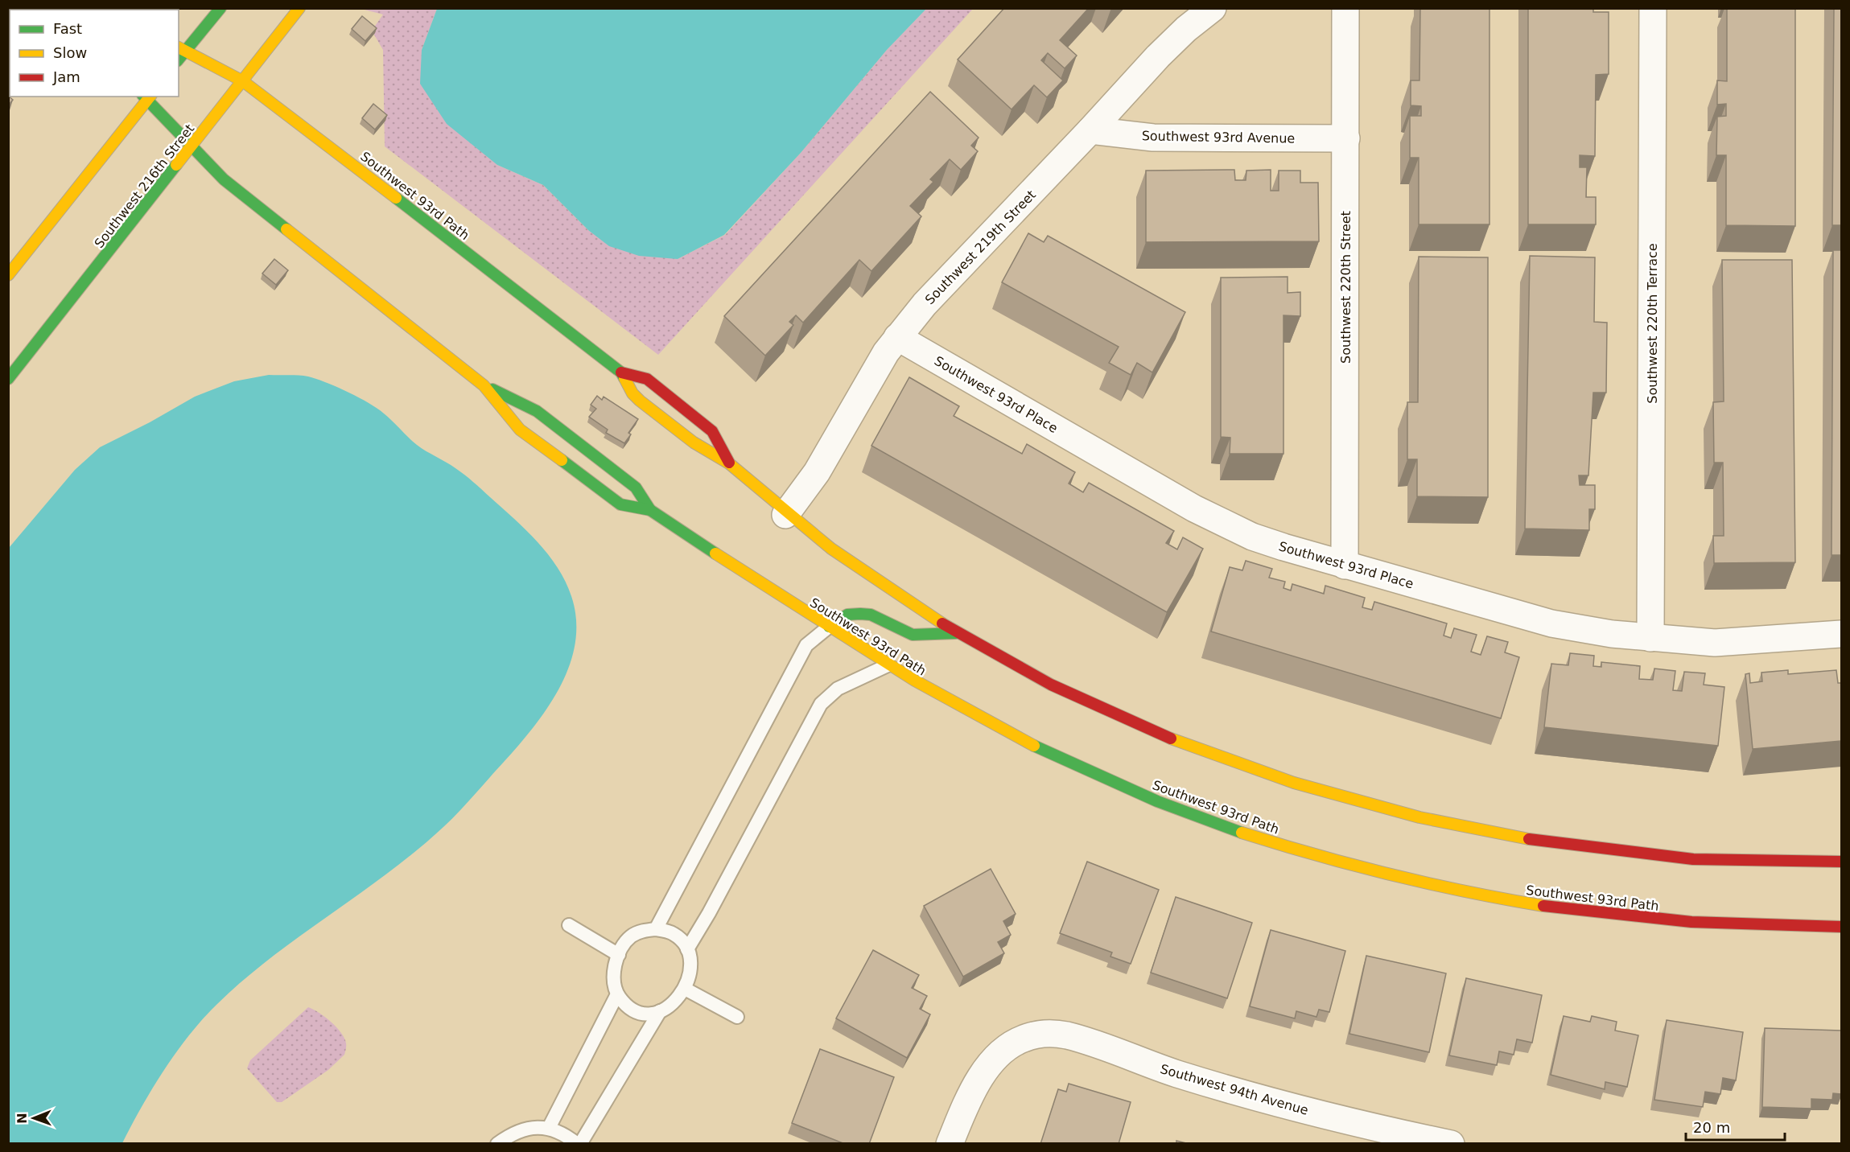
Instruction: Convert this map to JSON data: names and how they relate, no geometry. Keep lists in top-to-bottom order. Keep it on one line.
{"streets":{"street":["Southwest 93rd Avenue","Southwest 216th Street","Southwest 93rd Path","Southwest 219th Street","Southwest 220th Street","Southwest 220th Terrace","Southwest 93rd Place","Southwest 94th Avenue"]},"crossings":[["Southwest 93rd Avenue","Southwest 219th Street"],["Southwest 93rd Avenue","Southwest 220th Street"],["Southwest 216th Street","Southwest 93rd Path"],["Southwest 93rd Path","Southwest 219th Street"],["Southwest 219th Street","Southwest 93rd Place"],["Southwest 220th Street","Southwest 93rd Place"],["Southwest 220th Terrace","Southwest 93rd Place"]],"legend":["Fast","Slow","Jam"],"scale_bar":"20 m","north":"left"}
